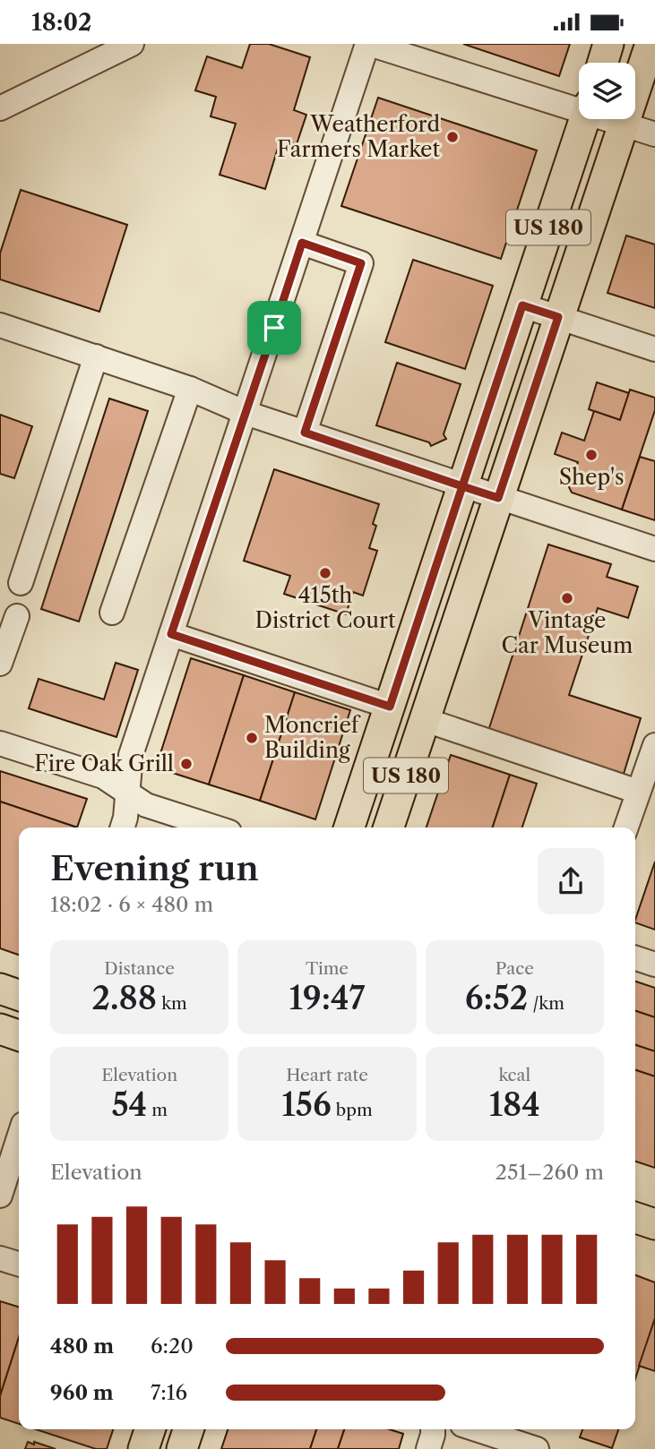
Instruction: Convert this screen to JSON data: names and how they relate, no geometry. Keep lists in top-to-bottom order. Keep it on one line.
{"streets":{"main road":["US 180"]},"places":["Weatherford Farmers Market","Shep's","415th District Court","Vintage Car Museum","Moncrief Building","Fire Oak Grill"],"page":{"status":"18:02","heading":["Evening run","18:02 · 6 × 480 m"],"stats":[["Distance","2.88 km"],["Time","19:47"],["Pace","6:52 /km"],["Elevation","54 m"],["Heart rate","156 bpm"],["kcal","184"]],"chart":["Elevation","251–260 m"],"list":[{"name":"480 m","note":"6:20"},{"name":"960 m","note":"7:16"}]}}
